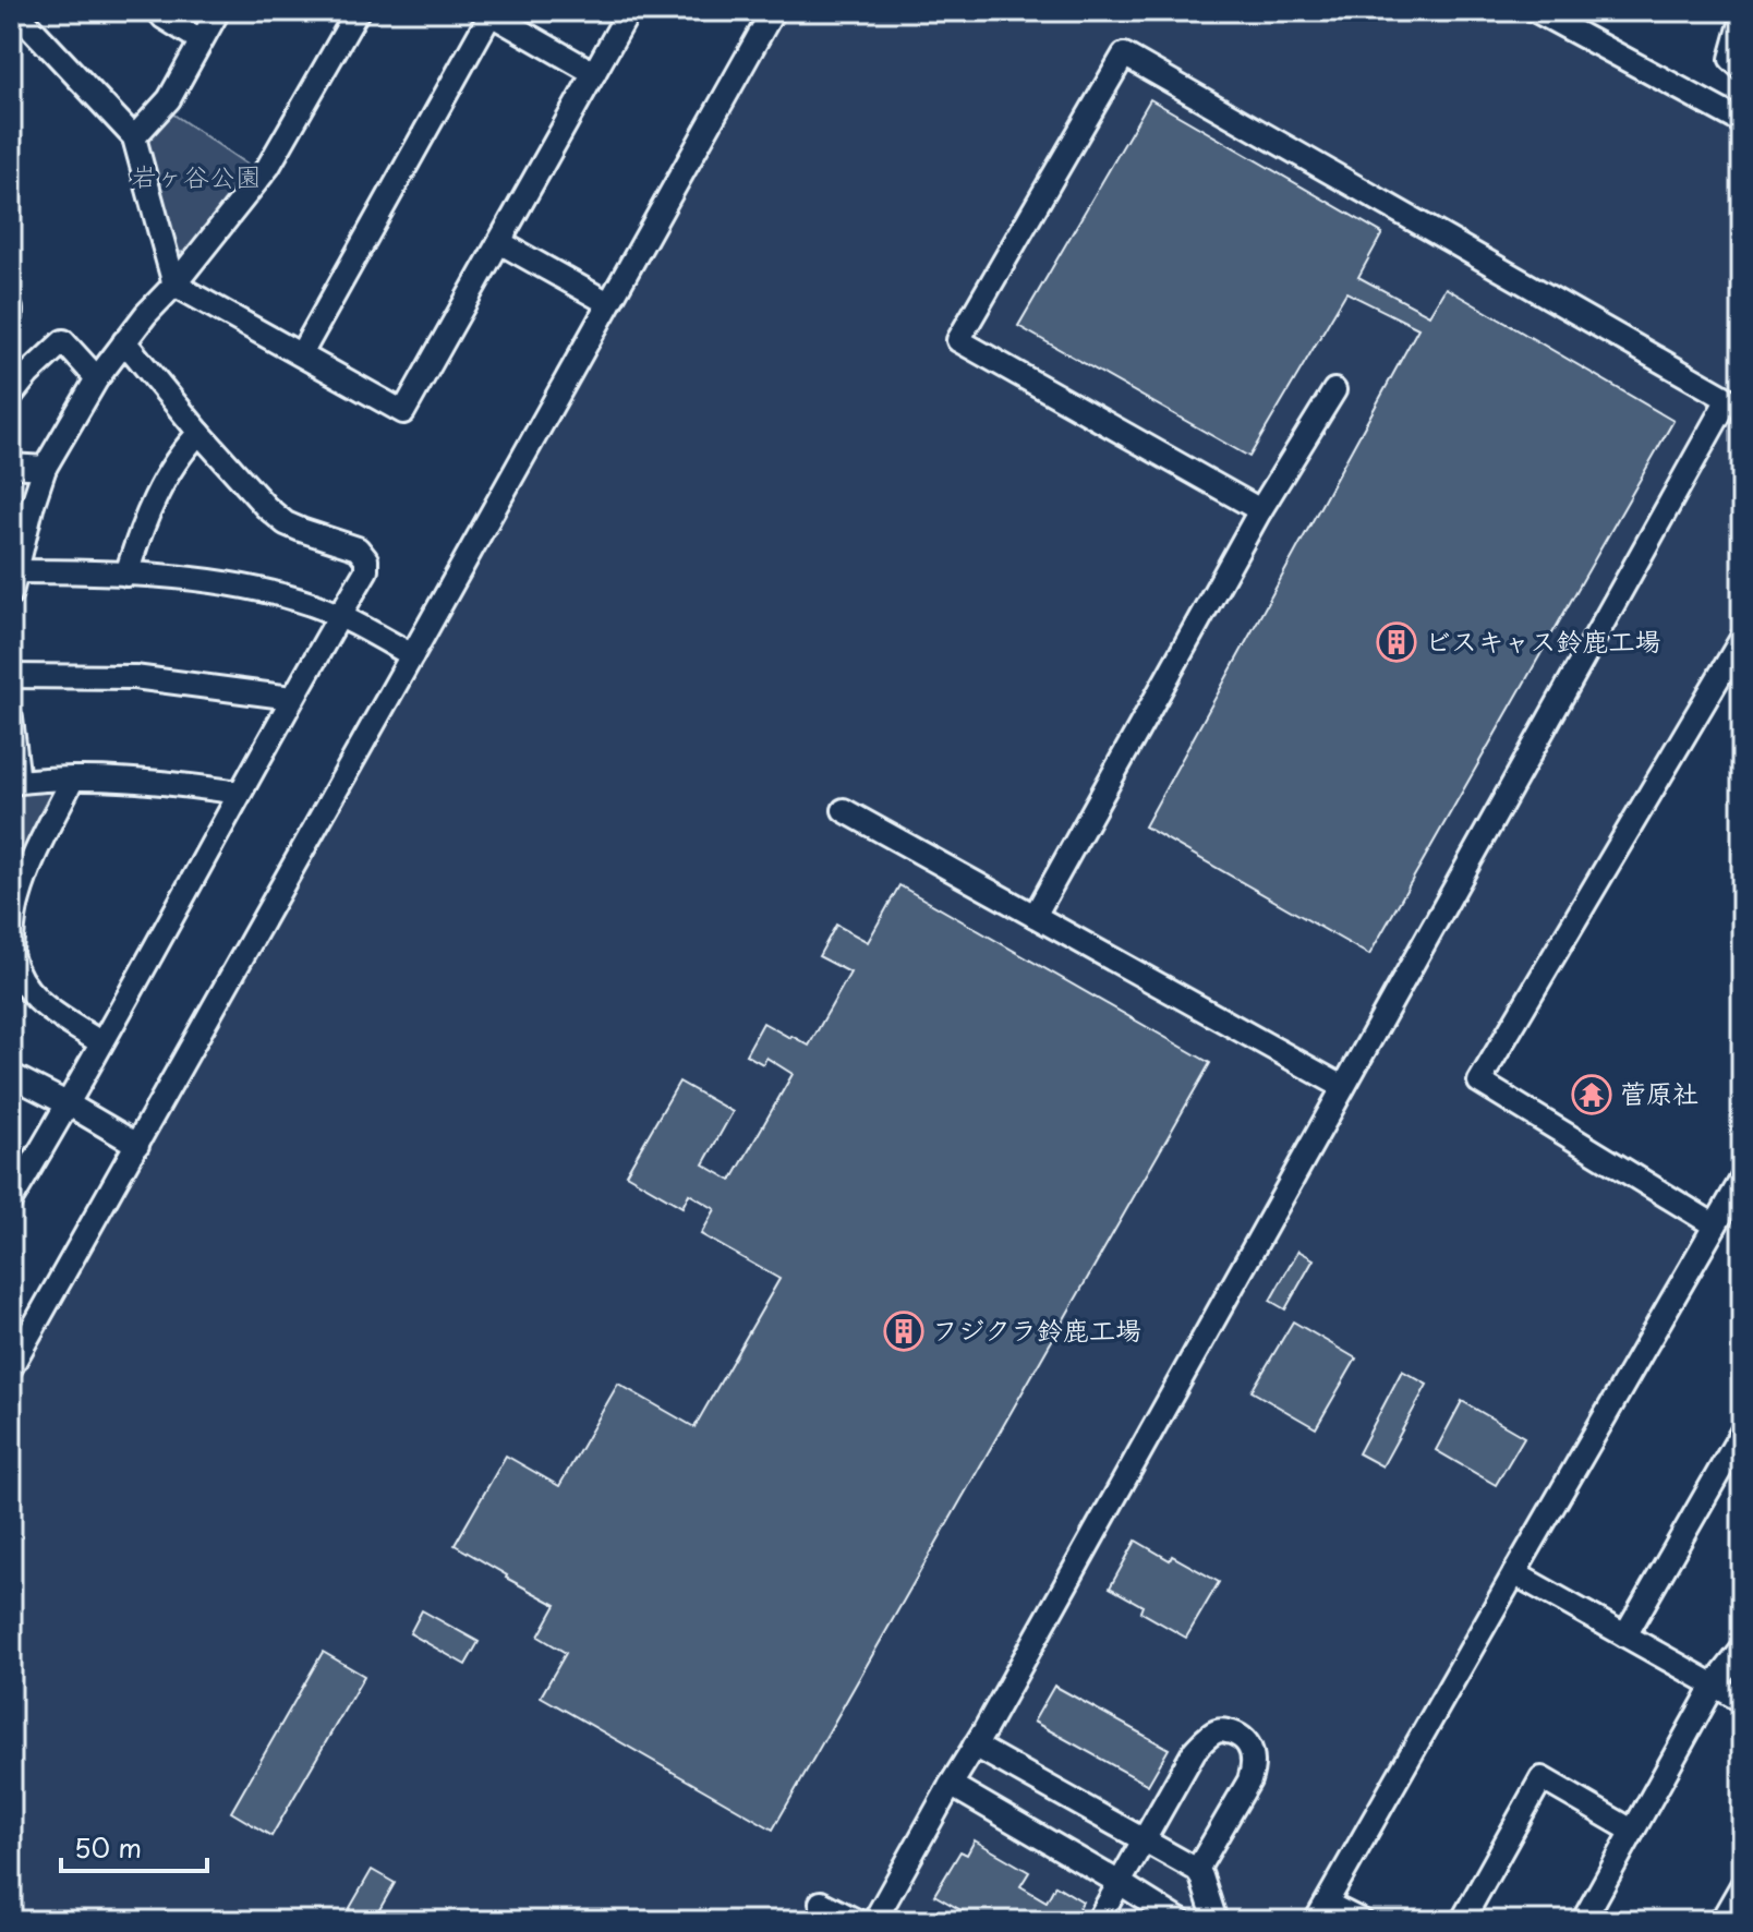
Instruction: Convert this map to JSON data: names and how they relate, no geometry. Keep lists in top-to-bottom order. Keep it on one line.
{"parks":["岩ヶ谷公園"],"places":{"building":["ビスキャス鈴鹿工場","フジクラ鈴鹿工場"],"temple":["菅原社"]},"scale_bar":"50 m"}
